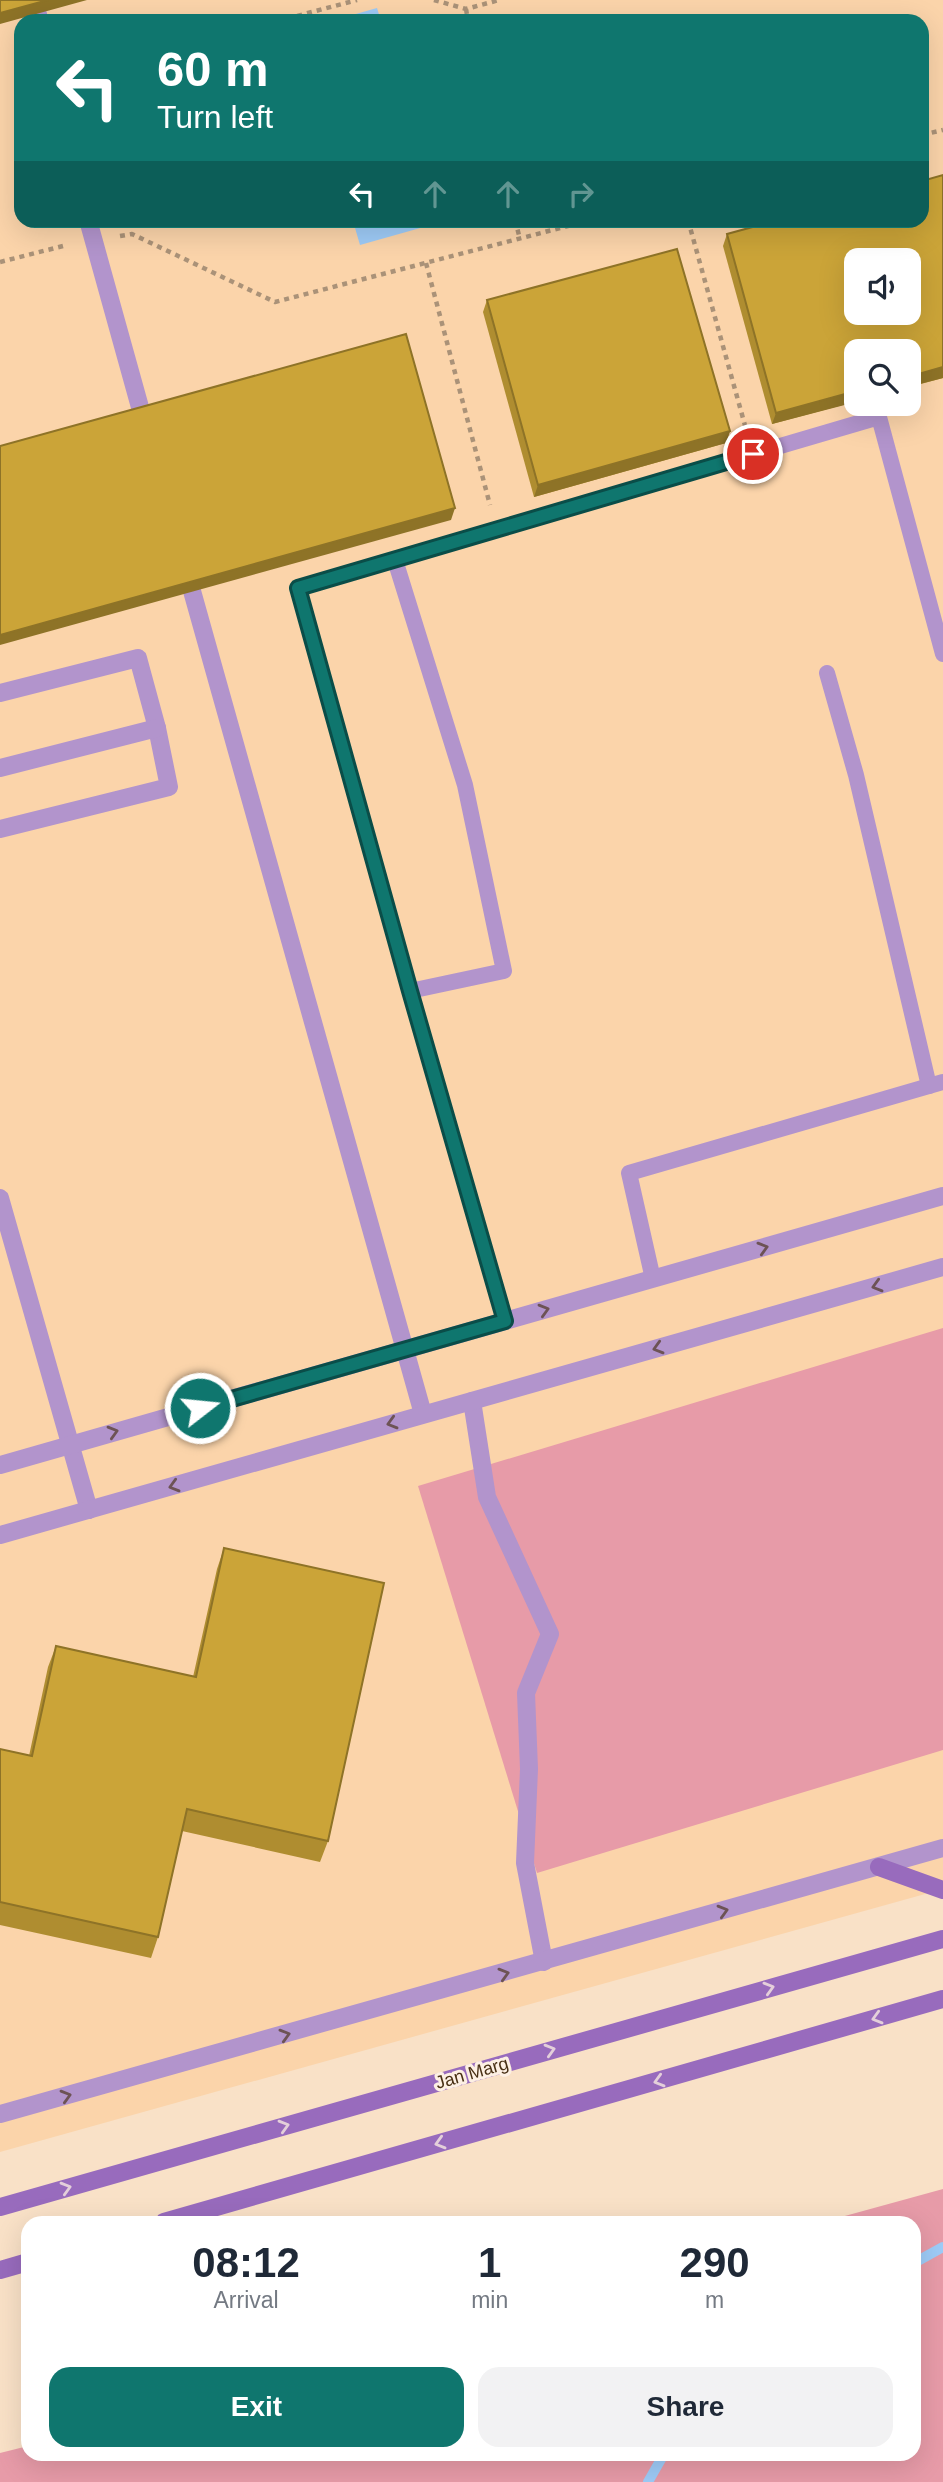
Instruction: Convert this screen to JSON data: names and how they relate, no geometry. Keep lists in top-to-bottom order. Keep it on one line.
{"streets":{"main road":["Jan Marg"]},"page":{"turn":["60 m","Turn left"],"eta":["08:12","Arrival","1","min","290","m"],"buttons":["Exit","Share"]}}
